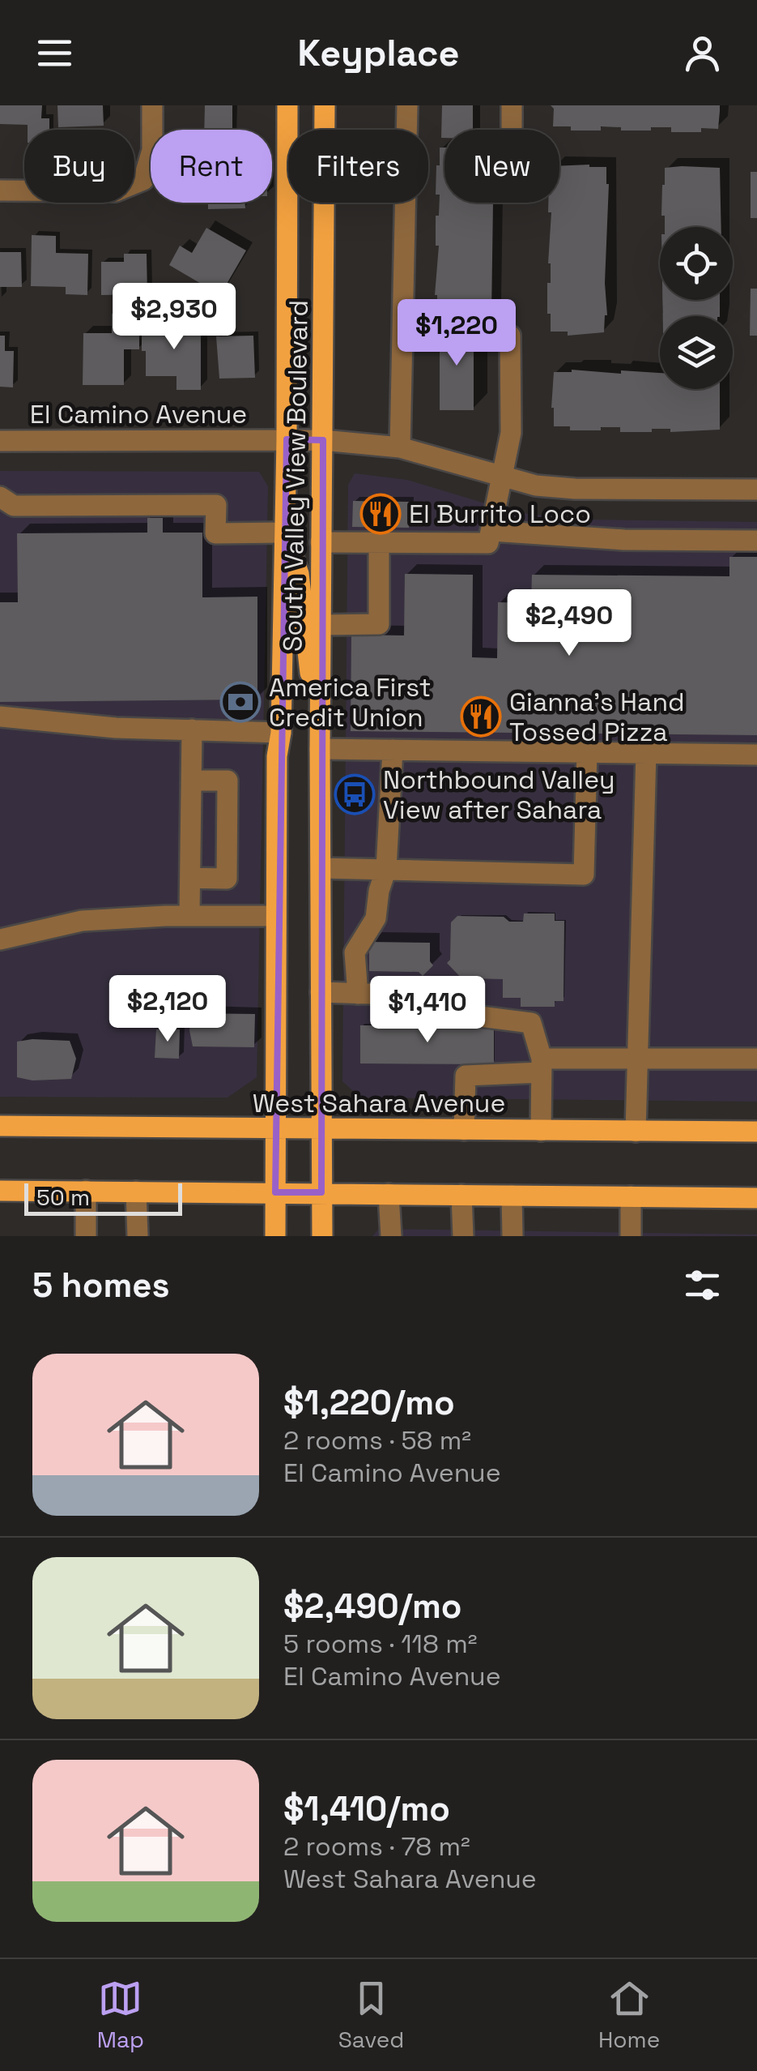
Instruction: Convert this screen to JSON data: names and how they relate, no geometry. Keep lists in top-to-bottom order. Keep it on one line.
{"streets":{"main road":["South Valley View Boulevard","West Sahara Avenue"],"street":["El Camino Avenue"]},"crossings":[["El Camino Avenue","South Valley View Boulevard"],["South Valley View Boulevard","West Sahara Avenue"]],"places":{"restaurant":["El Burrito Loco","Gianna's Hand Tossed Pizza"],"bank":["America First Credit Union"],"bus stop":["Northbound Valley View after Sahara"]},"scale_bar":"50 m","page":{"header":"Keyplace","chip":["Buy","Rent","Filters","New"],"price":["$2,930","$1,220","$2,490","$2,120","$1,410"],"scale":"50 m","heading":"5 homes","list":[{"name":"$1,220/mo","note":"2 rooms · 58 m² · El Camino Avenue"},{"name":"$2,490/mo","note":"5 rooms · 118 m² · El Camino Avenue"},{"name":"$1,410/mo","note":"2 rooms · 78 m² · West Sahara Avenue"}],"tabs":["Map","Saved","Home"]}}
